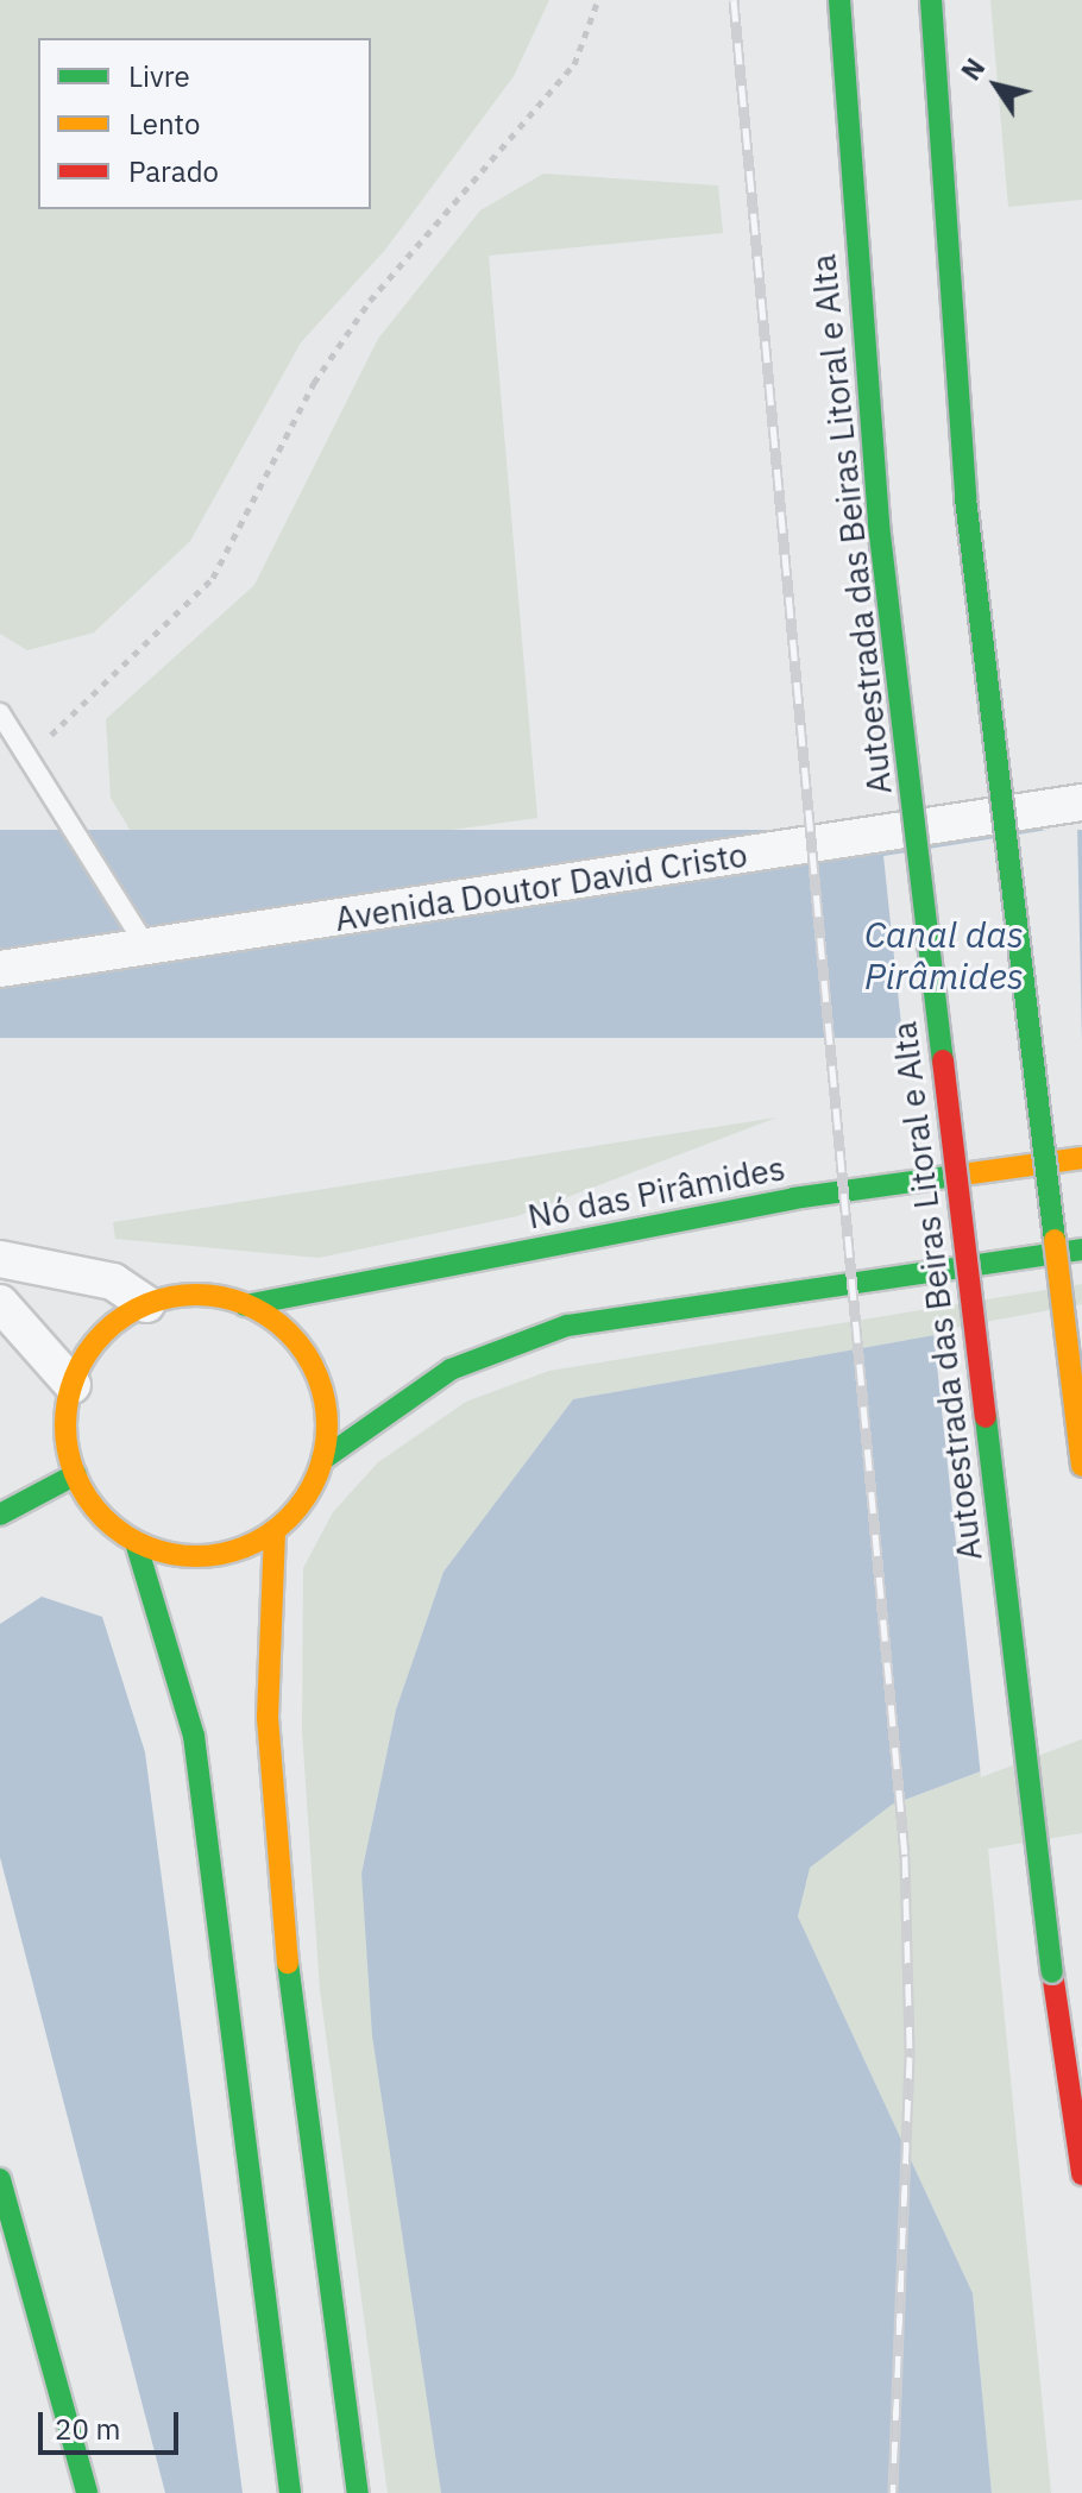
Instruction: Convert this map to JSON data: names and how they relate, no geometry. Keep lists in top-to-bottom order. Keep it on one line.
{"streets":{"main road":["Autoestrada das Beiras Litoral e Alta","Nó das Pirâmides"],"street":["Avenida Doutor David Cristo"]},"water":["Canal das Pirâmides"],"legend":["Livre","Lento","Parado"],"scale_bar":"20 m","north":"top left"}
